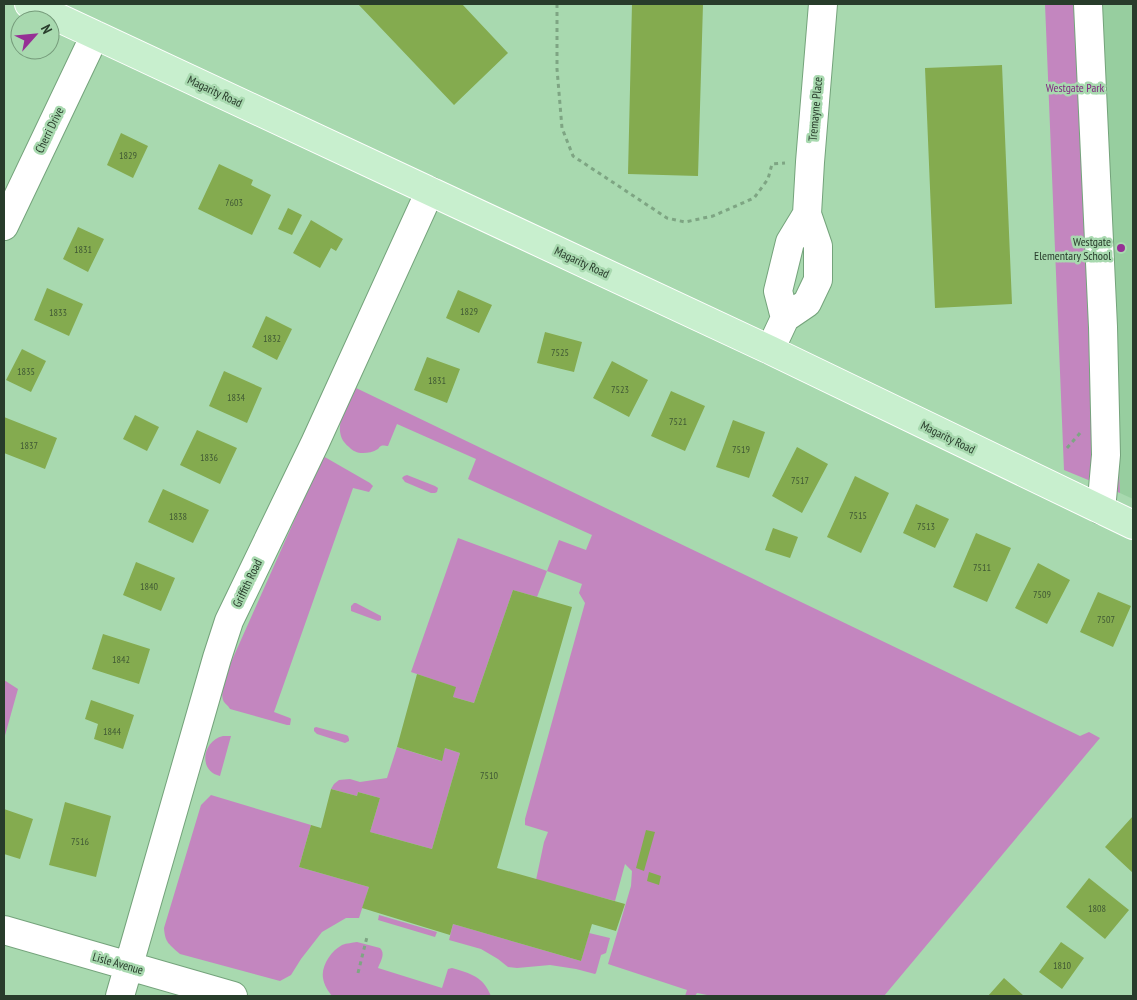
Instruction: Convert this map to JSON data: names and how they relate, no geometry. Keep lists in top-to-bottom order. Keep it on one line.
{"streets":{"main road":["Magarity Road"],"street":["Tremayne Place","Cherri Drive","Griffith Road","Lisle Avenue"]},"crossings":[["Magarity Road","Cherri Drive"],["Magarity Road","Griffith Road"],["Griffith Road","Lisle Avenue"]],"parks":["Westgate Park"],"places":["Westgate Elementary School"],"house_numbers":["1829","7603","1831","1829","1833","1832","7525","1835","1831","7523","1834","7521","1837","7519","1836","7517","7515","1838","7513","7511","1840","7509","7507","1842","1844","7510","7516","1808","1810"],"north":"top right"}
